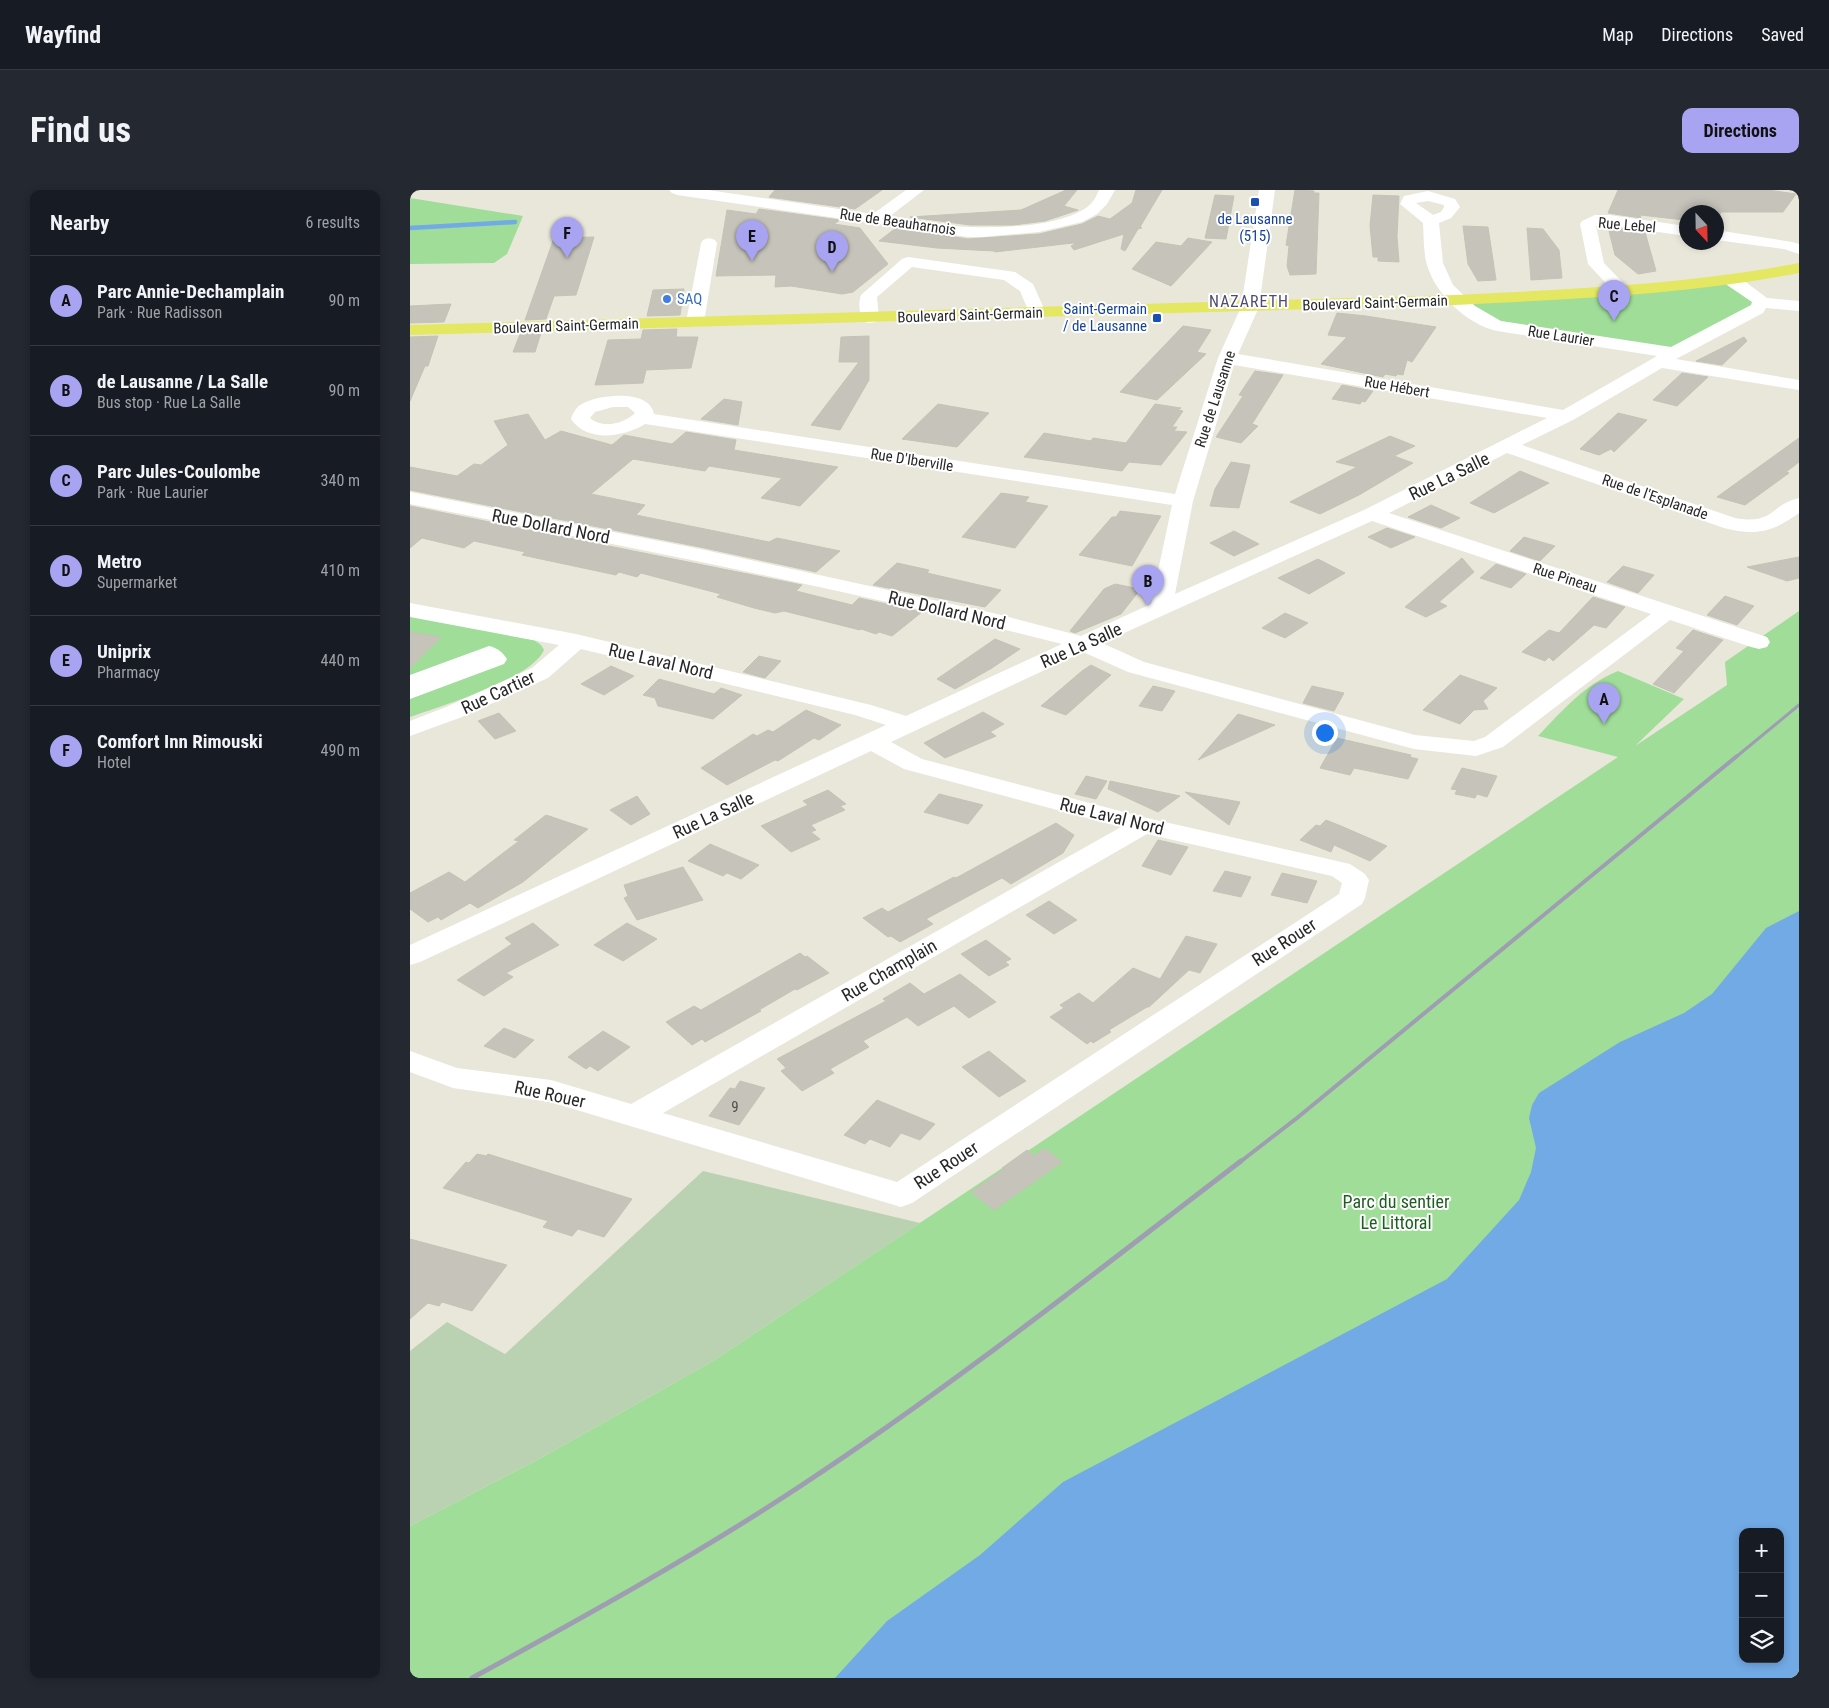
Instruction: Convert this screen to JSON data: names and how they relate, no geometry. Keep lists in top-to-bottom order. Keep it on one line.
{"streets":{"main road":["Boulevard Saint-Germain"],"street":["Rue de Beauharnois","Rue Lebel","Rue Laurier","Rue Hébert","Rue de Lausanne","Rue D'Iberville","Rue La Salle","Rue de l'Esplanade","Rue Dollard Nord","Rue Pineau","Rue Laval Nord","Rue Cartier","Rue Rouer","Rue Champlain"]},"crossings":[["Rue Lebel","Boulevard Saint-Germain"],["Boulevard Saint-Germain","Rue Laurier"],["Boulevard Saint-Germain","Rue de Lausanne"],["Rue Laurier","Rue La Salle"],["Rue Hébert","Rue de Lausanne"],["Rue Hébert","Rue La Salle"],["Rue de Lausanne","Rue D'Iberville"],["Rue de Lausanne","Rue La Salle"],["Rue La Salle","Rue de l'Esplanade"],["Rue La Salle","Rue Dollard Nord"],["Rue La Salle","Rue Pineau"],["Rue La Salle","Rue Laval Nord"],["Rue Dollard Nord","Rue Pineau"],["Rue Laval Nord","Rue Cartier"],["Rue Laval Nord","Rue Rouer"],["Rue Laval Nord","Rue Champlain"],["Rue Rouer","Rue Champlain"]],"districts":["NAZARETH"],"parks":["Parc du sentier Le Littoral"],"places":{"transit":["de Lausanne (515)","Saint-Germain / de Lausanne"],"other":["SAQ"]},"house_numbers":["9"],"north":"bottom","page":{"header":"Wayfind","nav":["Map","Directions","Saved"],"buttons":"Directions","title":"Find us","heading":["Nearby","6 results"],"pins":["F","E","D","C","B","A"],"list":[{"mark":"A","name":"Parc Annie-Dechamplain","note":"Park · Rue Radisson","value":"90 m"},{"mark":"B","name":"de Lausanne / La Salle","note":"Bus stop · Rue La Salle","value":"90 m"},{"mark":"C","name":"Parc Jules-Coulombe","note":"Park · Rue Laurier","value":"340 m"},{"mark":"D","name":"Metro","note":"Supermarket","value":"410 m"},{"mark":"E","name":"Uniprix","note":"Pharmacy","value":"440 m"},{"mark":"F","name":"Comfort Inn Rimouski","note":"Hotel","value":"490 m"}],"map_buttons":["+","−"]}}
